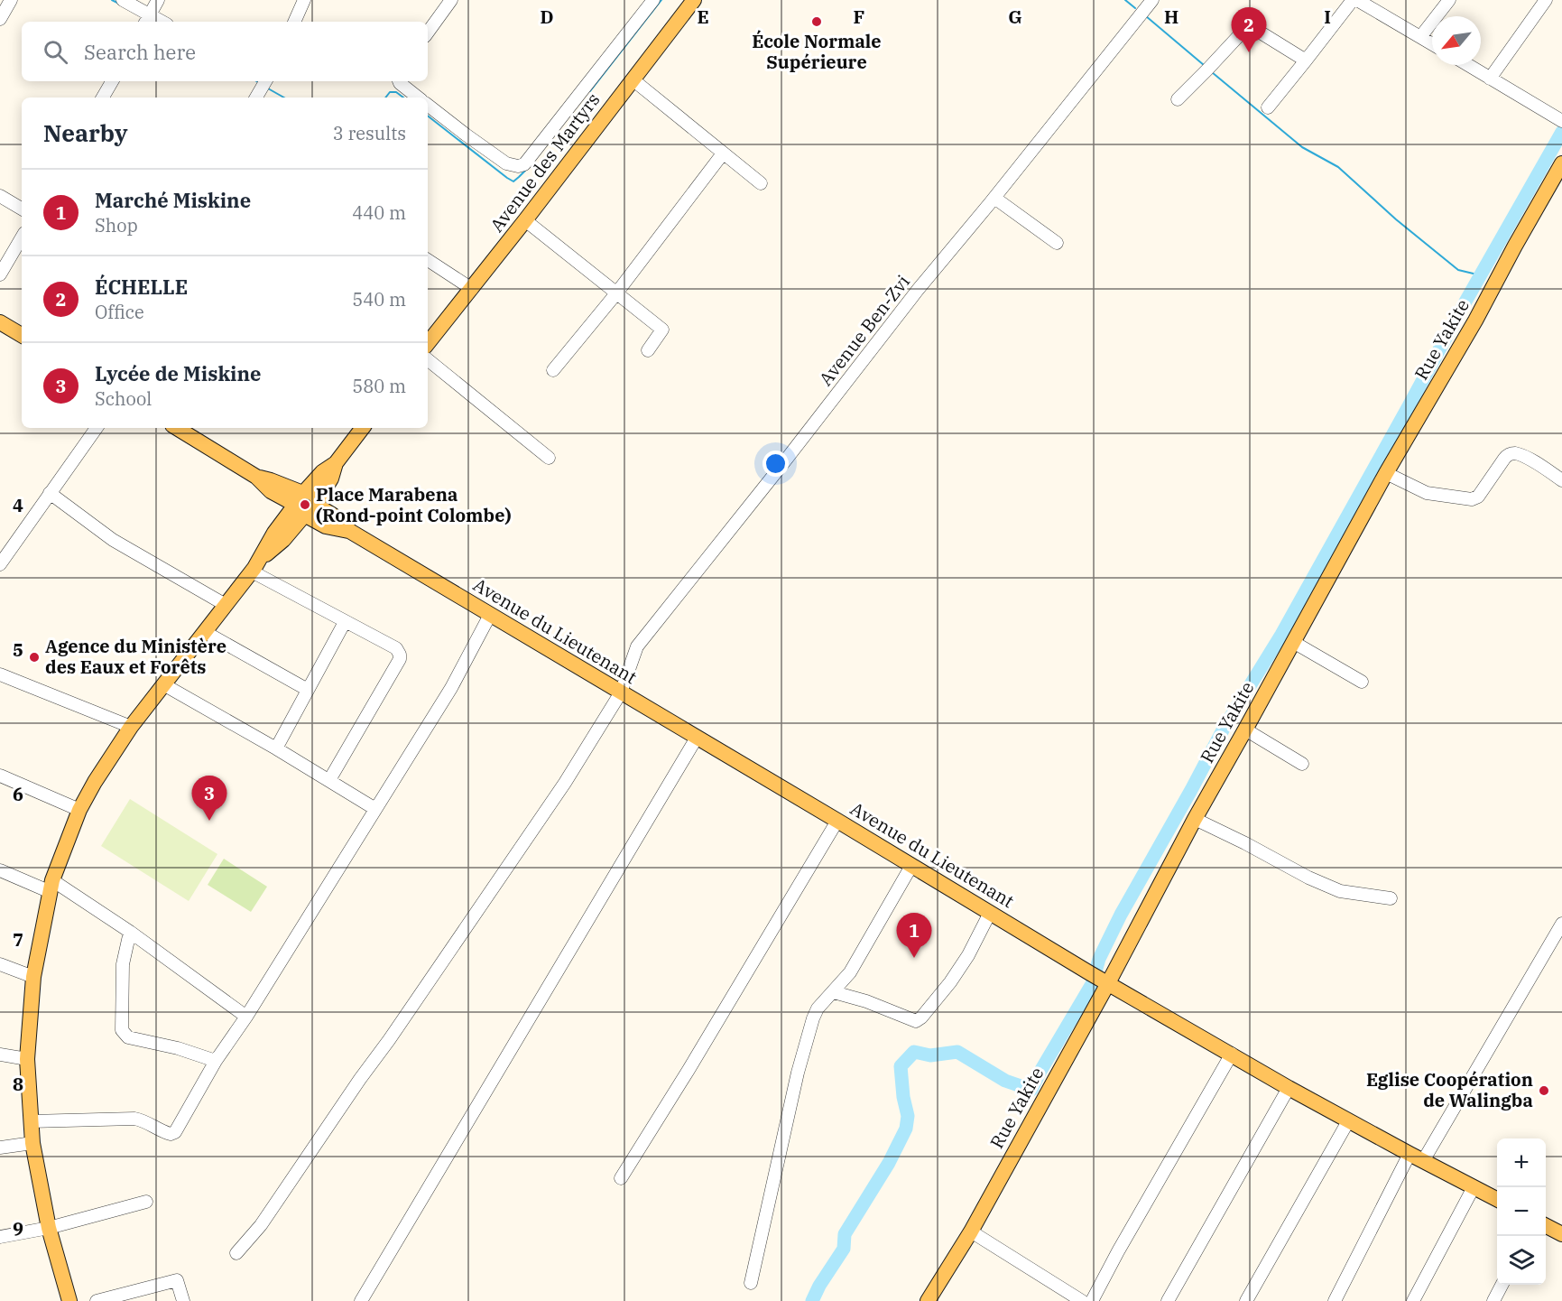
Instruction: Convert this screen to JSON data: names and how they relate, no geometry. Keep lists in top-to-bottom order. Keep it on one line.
{"streets":{"main road":["Avenue des Martyrs","Rue Yakite","Avenue du Lieutenant"],"street":["Avenue Ben-Zvi"]},"crossings":[["Avenue Ben-Zvi","Avenue du Lieutenant"],["Rue Yakite","Avenue du Lieutenant"]],"places":["École Normale Supérieure","Place Marabena (Rond-point Colombe)","Agence du Ministère des Eaux et Forêts","Eglise Coopération de Walingba"],"north":"bottom left","page":{"pins":["2","3","1"],"search":"Search here","heading":["Nearby","3 results"],"list":[{"mark":"1","name":"Marché Miskine","note":"Shop","value":"440 m"},{"mark":"2","name":"ÉCHELLE","note":"Office","value":"540 m"},{"mark":"3","name":"Lycée de Miskine","note":"School","value":"580 m"}],"map_buttons":["+","−"]},"grid":{"columns":["D","E","F","G","H","I"],"rows":["4","5","6","7","8","9"]}}
